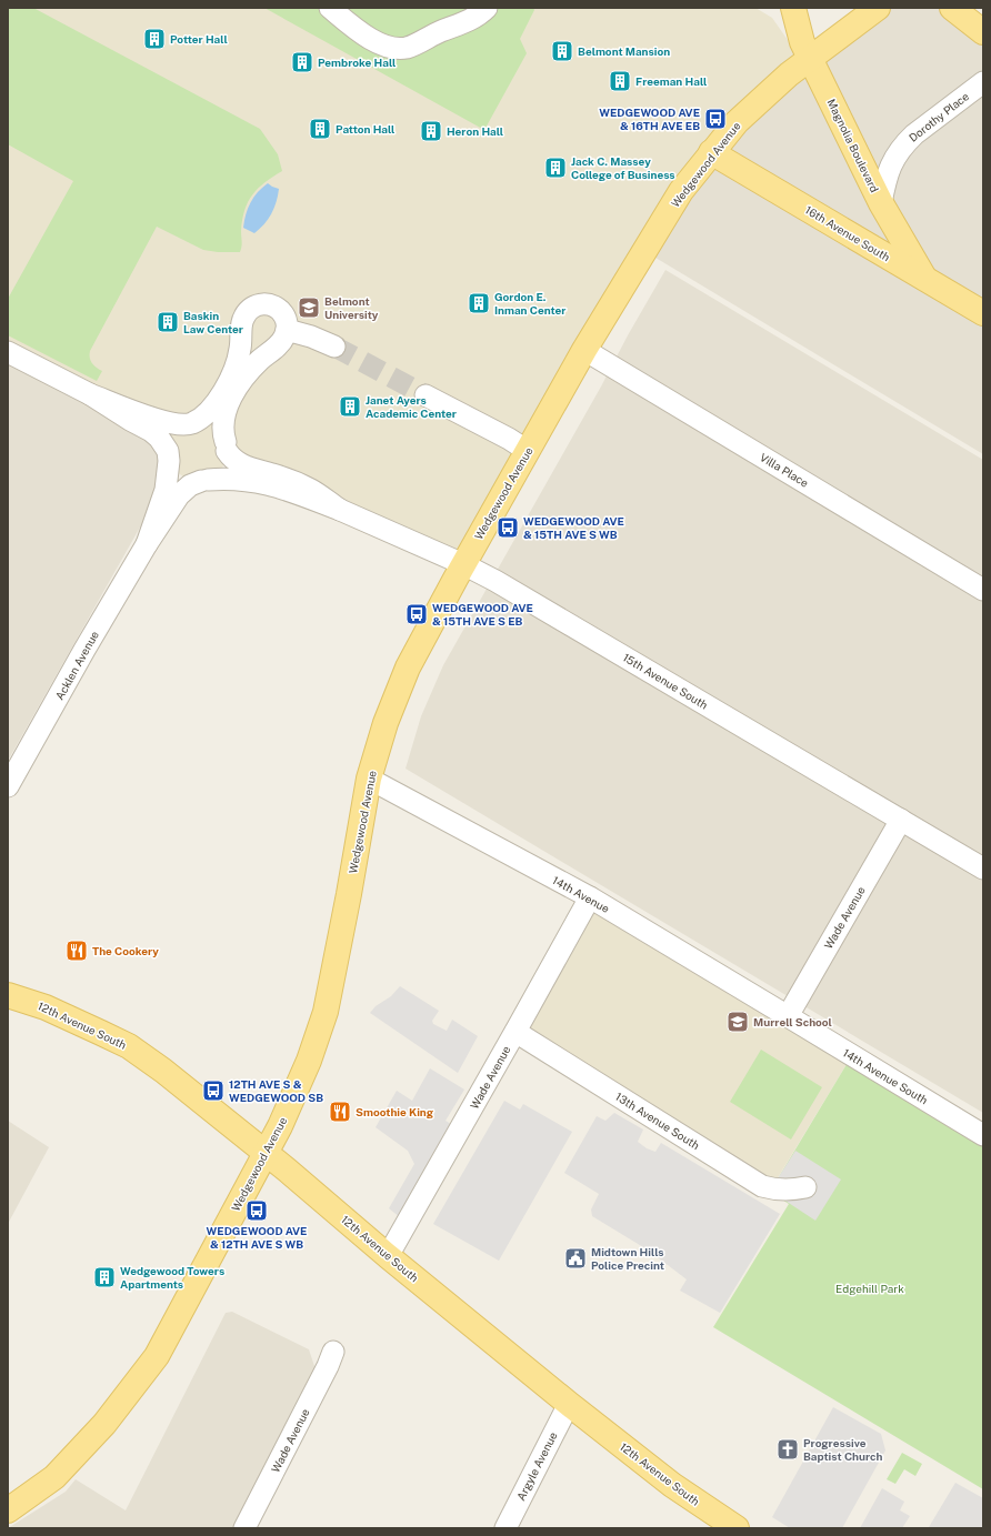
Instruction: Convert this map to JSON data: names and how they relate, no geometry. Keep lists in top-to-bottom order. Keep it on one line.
{"streets":{"main road":["Magnolia Boulevard","Wedgewood Avenue","16th Avenue South","12th Avenue South"],"street":["Dorothy Place","Villa Place","Acklen Avenue","15th Avenue South","14th Avenue","Wade Avenue","14th Avenue South","13th Avenue South","Argyle Avenue"]},"crossings":[["Dorothy Place","Magnolia Boulevard"],["Magnolia Boulevard","Wedgewood Avenue"],["Magnolia Boulevard","16th Avenue South"],["Wedgewood Avenue","16th Avenue South"],["Wedgewood Avenue","Villa Place"],["Wedgewood Avenue","15th Avenue South"],["Wedgewood Avenue","14th Avenue"],["Wedgewood Avenue","12th Avenue South"],["Acklen Avenue","15th Avenue South"],["15th Avenue South","Wade Avenue"],["14th Avenue","Wade Avenue"],["14th Avenue","14th Avenue South"],["Wade Avenue","12th Avenue South"],["Wade Avenue","14th Avenue South"],["Wade Avenue","13th Avenue South"],["12th Avenue South","Argyle Avenue"]],"parks":["Edgehill Park"],"places":{"building":["Potter Hall","Belmont Mansion","Pembroke Hall","Freeman Hall","Patton Hall","Heron Hall","Jack C. Massey College of Business","Gordon E. Inman Center","Baskin Law Center","Janet Ayers Academic Center","Wedgewood Towers Apartments"],"bus stop":["WEDGEWOOD AVE & 16TH AVE EB","WEDGEWOOD AVE & 15TH AVE S WB","WEDGEWOOD AVE & 15TH AVE S EB","12TH AVE S & WEDGEWOOD SB","WEDGEWOOD AVE & 12TH AVE S WB"],"school or university":["Belmont University","Murrell School"],"restaurant":["The Cookery","Smoothie King"],"public building":["Midtown Hills Police Precint"],"church":["Progressive Baptist Church"]}}
